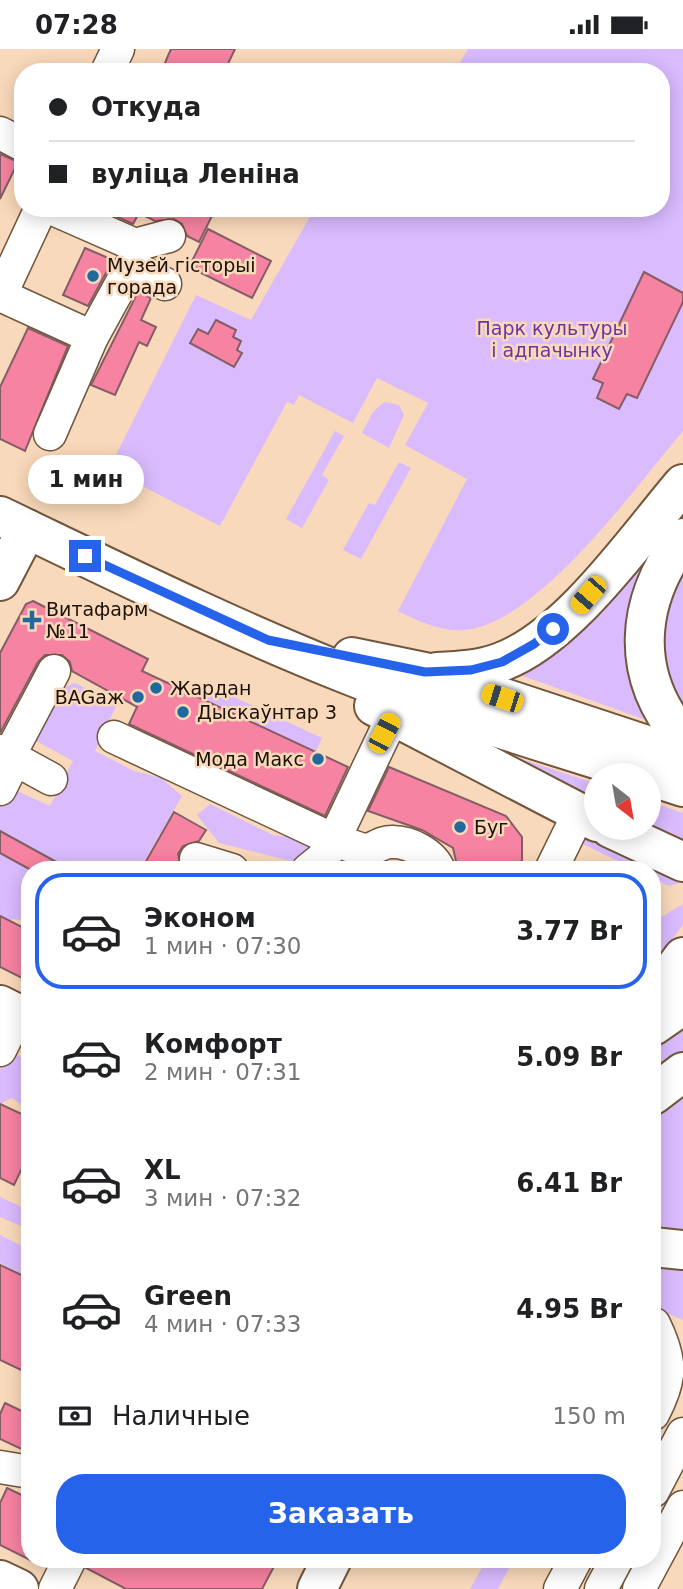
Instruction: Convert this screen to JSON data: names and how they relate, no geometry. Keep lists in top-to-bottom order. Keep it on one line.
{"parks":["Парк культуры і адпачынку"],"places":{"other":["Музей гісторыі горада","Жардан","BAGаж","Дыскаўнтар 3","Мода Макс","Буг"],"health":["Витафарм №11"]},"north":"bottom right","page":{"status":"07:28","banner":["Откуда","вуліца Леніна"],"bubble":"1 мин","list":[{"name":"Эконом","note":"1 мин · 07:30","value":"3.77 Br"},{"name":"Комфорт","note":"2 мин · 07:31","value":"5.09 Br"},{"name":"XL","note":"3 мин · 07:32","value":"6.41 Br"},{"name":"Green","note":"4 мин · 07:33","value":"4.95 Br"}],"pay":["Наличные","150 m"],"buttons":"Заказать"}}
